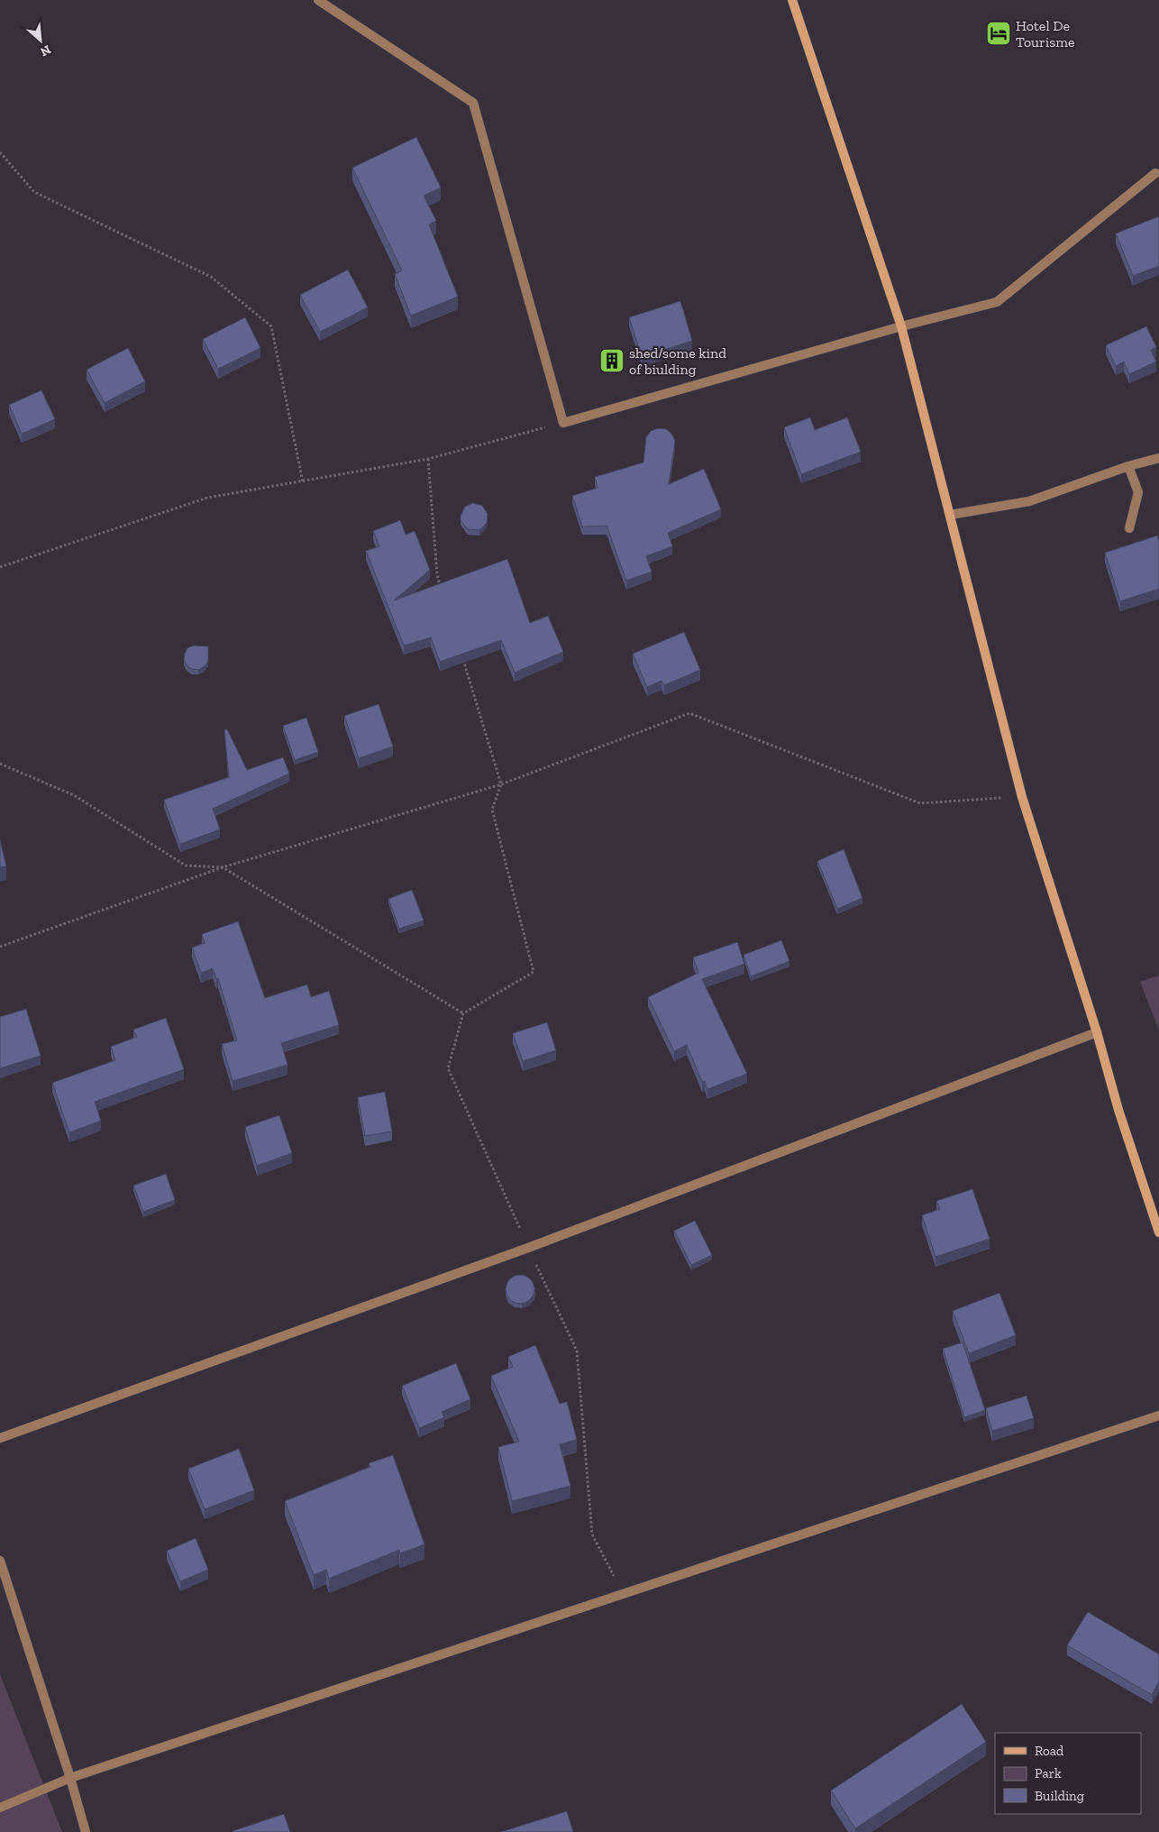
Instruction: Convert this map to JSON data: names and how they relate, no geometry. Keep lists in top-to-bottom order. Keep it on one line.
{"places":{"hotel":["Hotel De Tourisme"],"building":["shed/some kind of biulding"]},"legend":["Road","Park","Building"],"north":"bottom right"}
